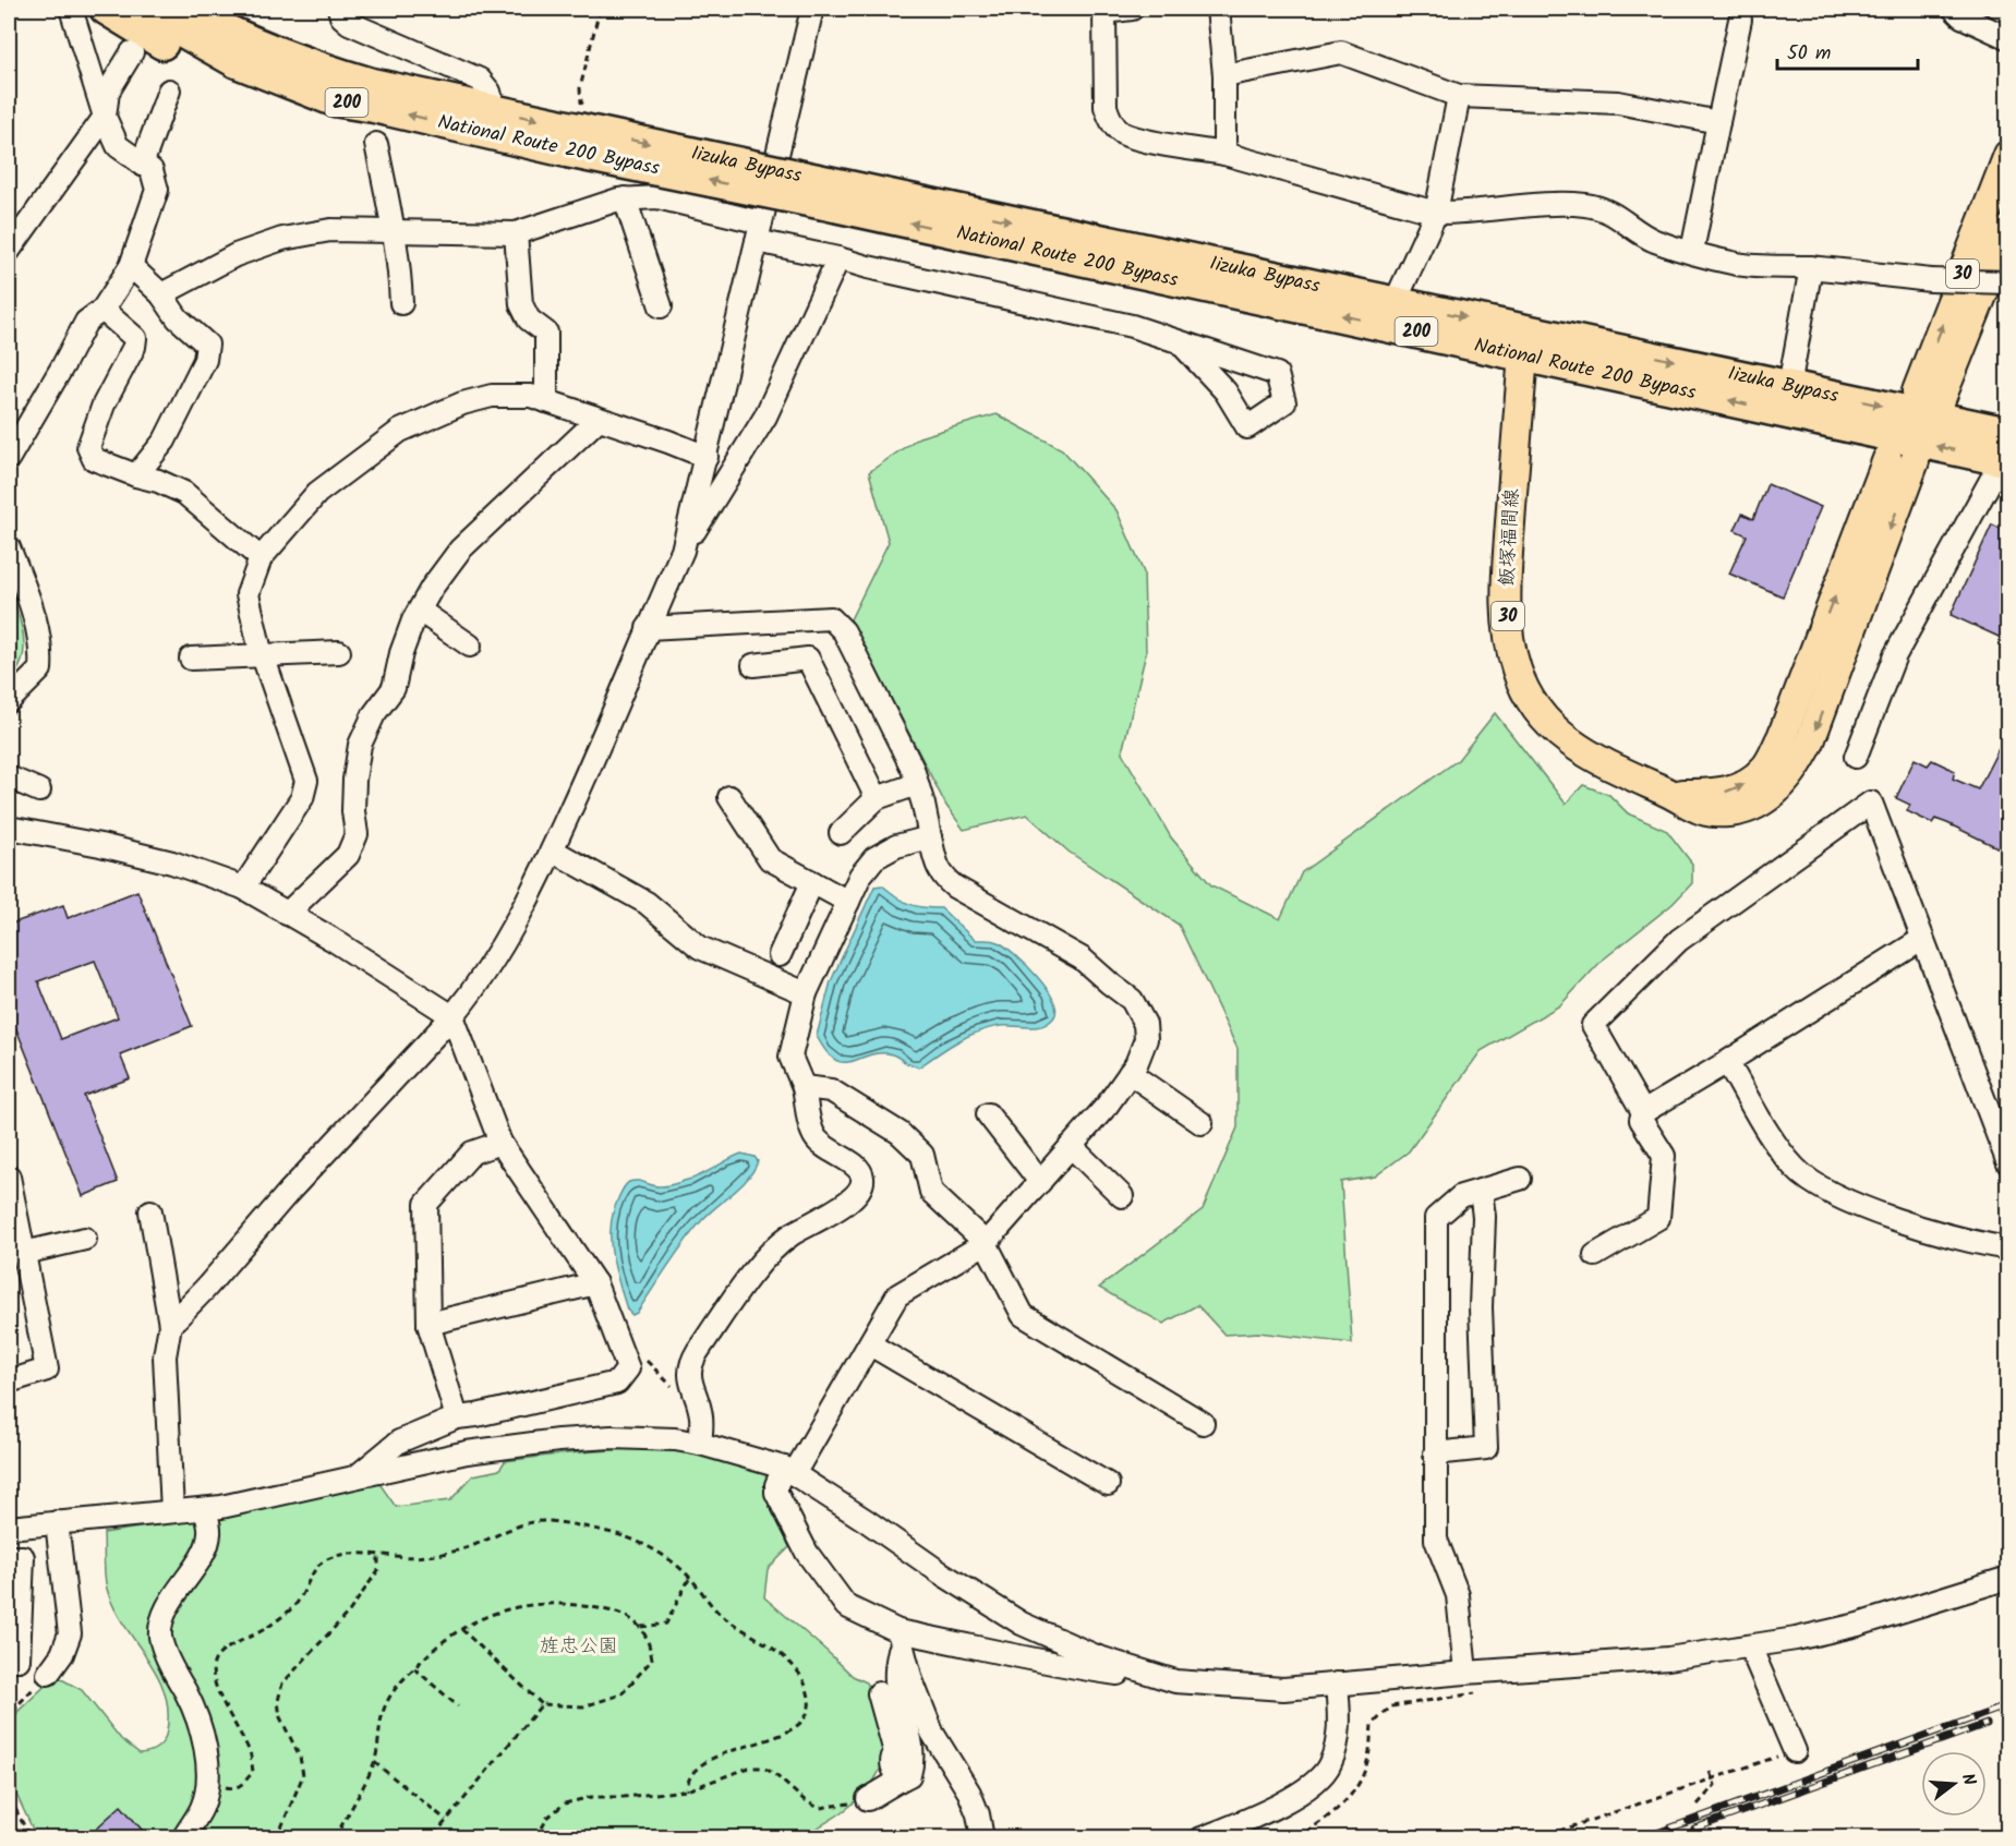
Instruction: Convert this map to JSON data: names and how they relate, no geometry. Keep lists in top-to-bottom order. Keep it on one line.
{"streets":{"highway":["200","National Route 200 Bypass","Iizuka Bypass"],"main road":["30","飯塚福間線"]},"crossings":[["200","National Route 200 Bypass"],["National Route 200 Bypass","Iizuka Bypass"],["National Route 200 Bypass","飯塚福間線"]],"one_way":["Iizuka Bypass"],"parks":["旌忠公園"],"scale_bar":"50 m","north":"right"}
